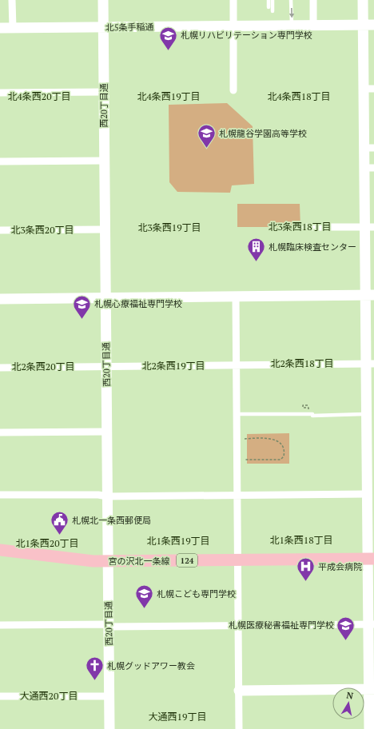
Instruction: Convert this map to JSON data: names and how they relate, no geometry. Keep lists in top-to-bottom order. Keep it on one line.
{"streets":{"main road":["124","宮の沢北一条線"],"street":["北5条手稲通","西20丁目通"]},"crossings":[["北5条手稲通","西20丁目通"],["西20丁目通","宮の沢北一条線"]],"districts":["北4条西20丁目","北4条西19丁目","北4条西18丁目","北3条西18丁目","北3条西19丁目","北3条西20丁目","北2条西18丁目","北2条西19丁目","北2条西20丁目","北1条西18丁目","北1条西19丁目","北1条西20丁目","大通西20丁目","大通西19丁目"],"places":{"school or university":["札幌リハビリテーション専門学校","札幌龍谷学園高等学校","札幌心療福祉専門学校","札幌こども専門学校","札幌医療秘書福祉専門学校"],"building":["札幌臨床検査センター"],"public building":["札幌北一条西郵便局"],"hospital":["平成会病院"],"church":["札幌グッドアワー教会"]},"north":"top"}
